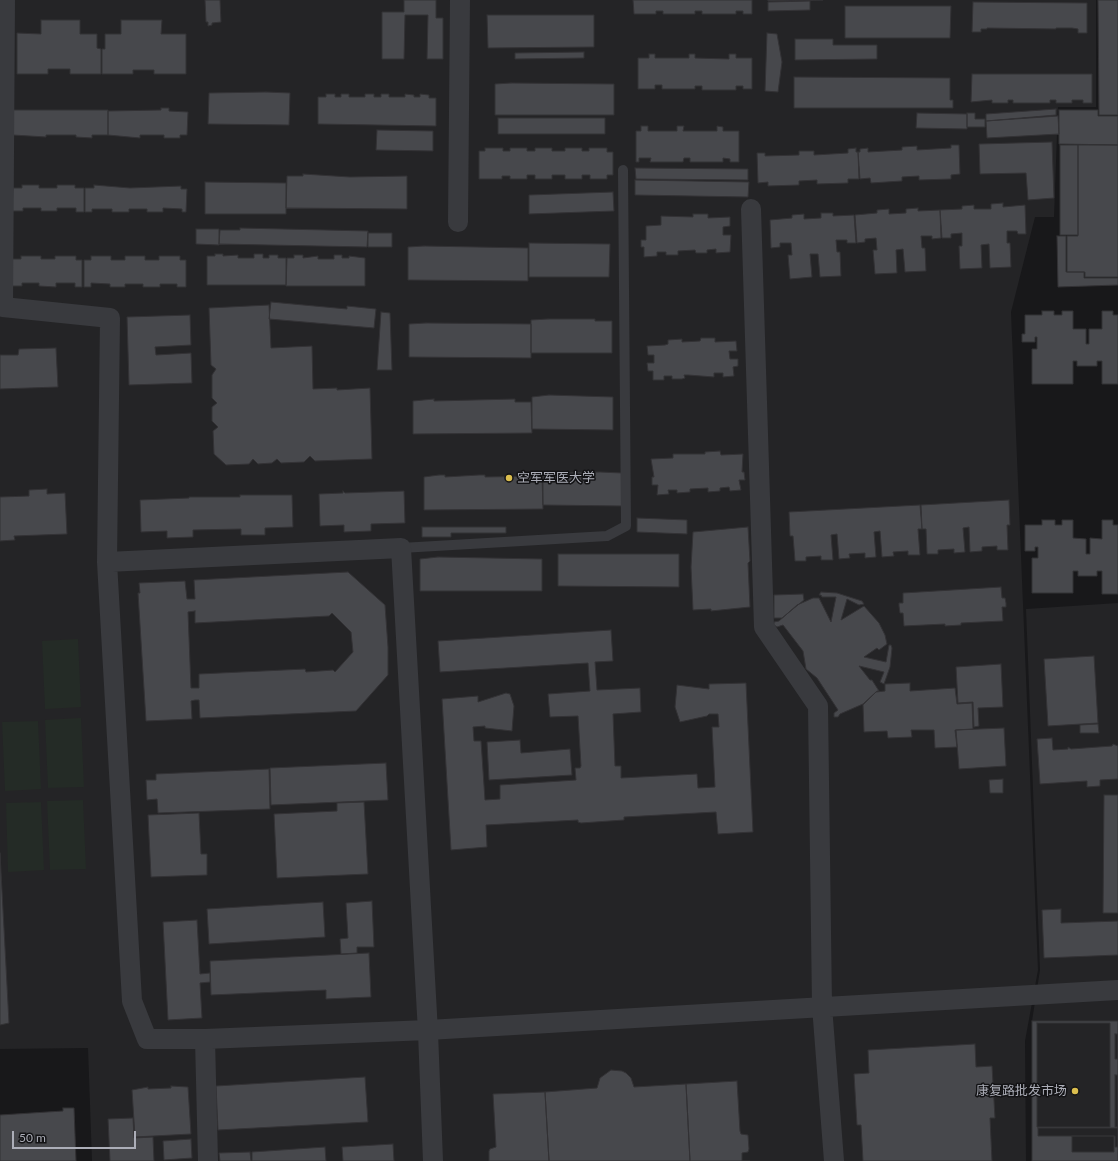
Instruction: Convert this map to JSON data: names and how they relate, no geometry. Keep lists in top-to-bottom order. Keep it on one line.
{"places":["空军军医大学","康复路批发市场"],"scale_bar":"50 m"}
